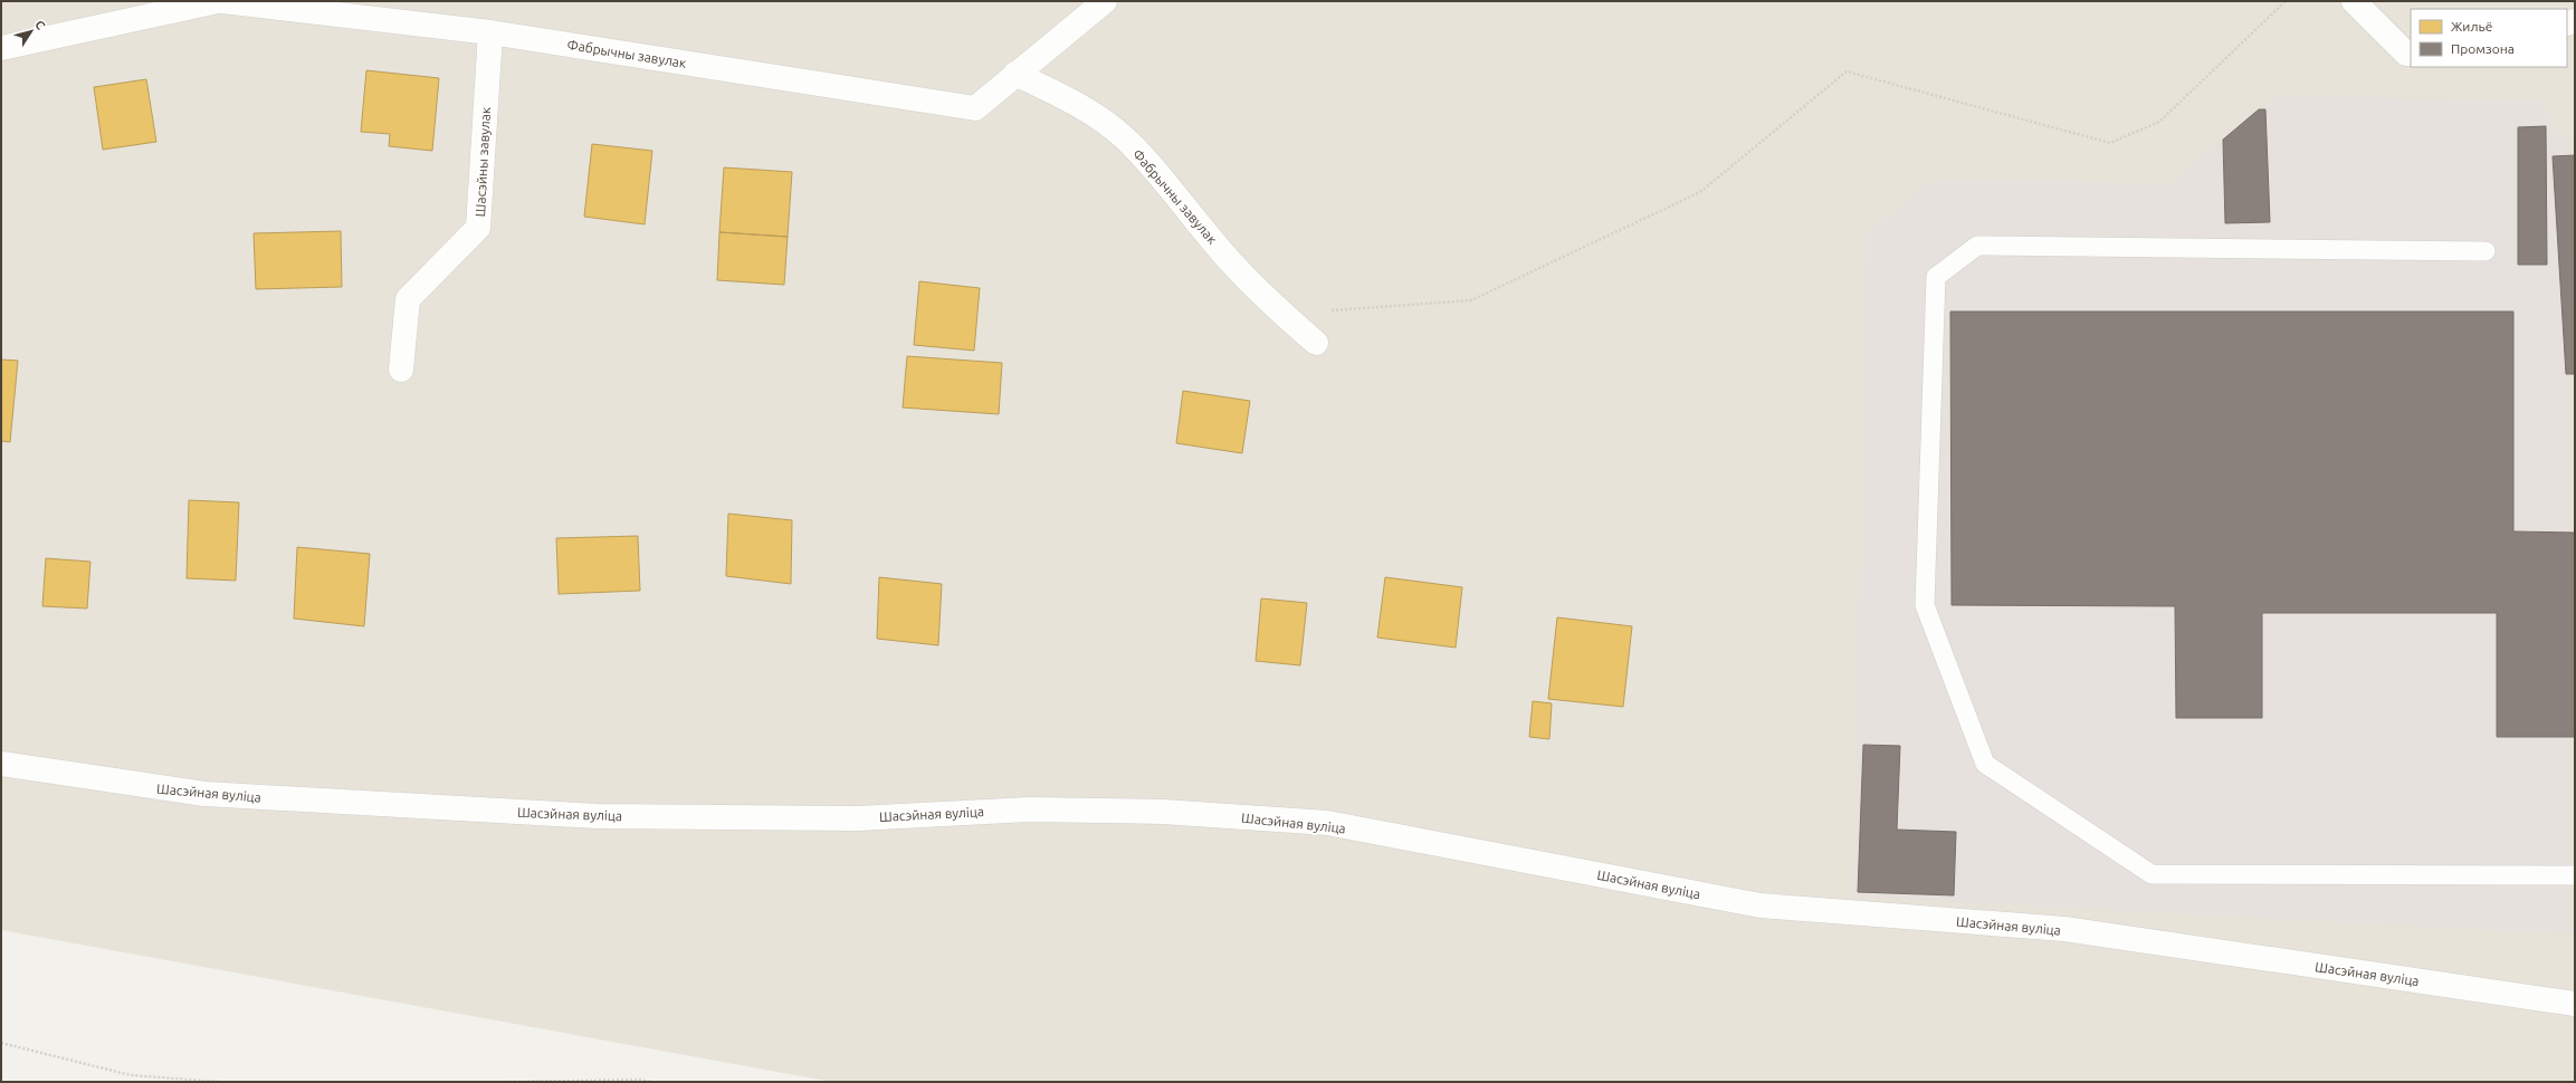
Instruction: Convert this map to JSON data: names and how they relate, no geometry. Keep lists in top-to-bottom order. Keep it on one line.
{"streets":{"street":["Фабрычны завулак","Шасэйны завулак","Шасэйная вуліца"]},"crossings":[["Фабрычны завулак","Шасэйны завулак"]],"legend":["Жильё","Промзона"],"north":"top right"}
